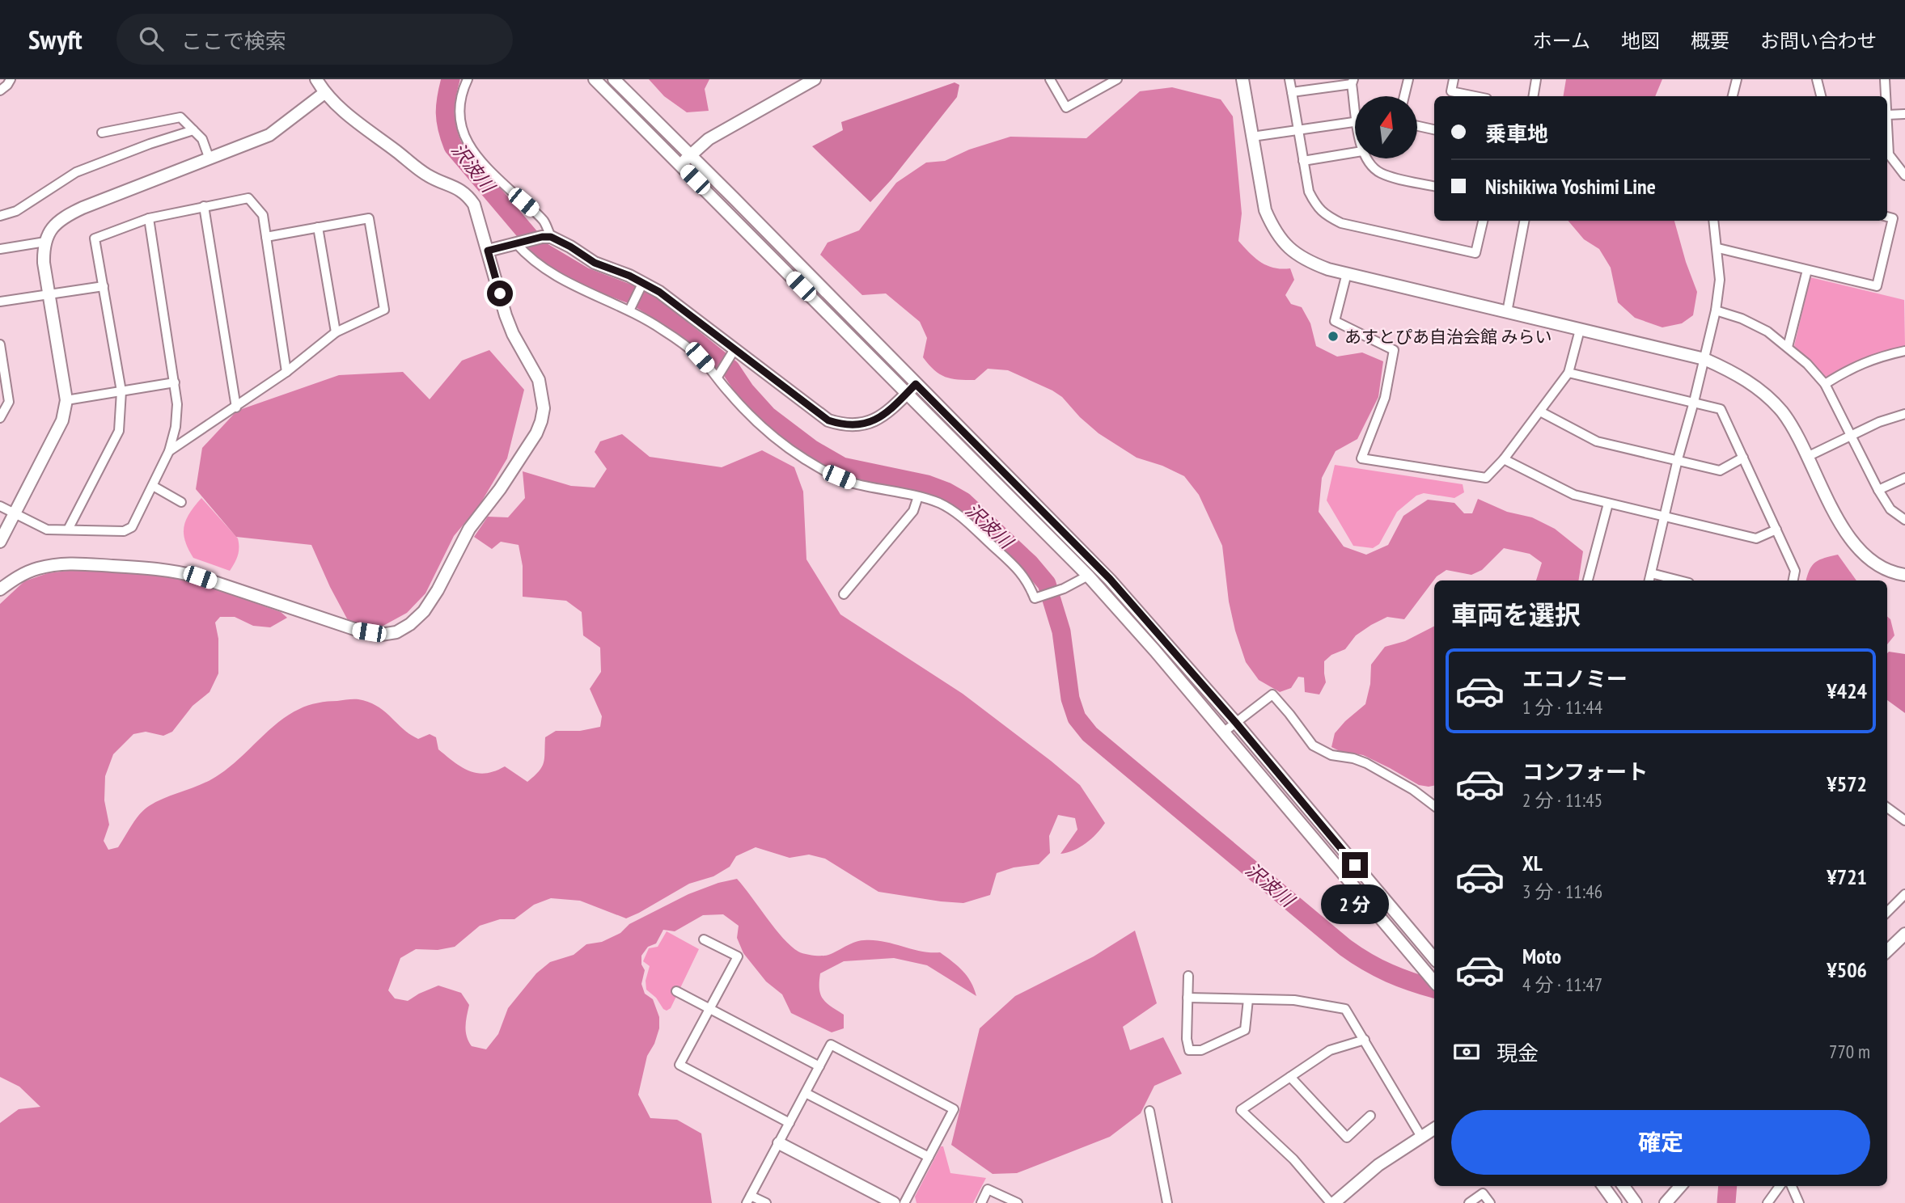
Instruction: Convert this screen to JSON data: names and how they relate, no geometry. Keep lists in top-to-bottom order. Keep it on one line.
{"water":["沢波川"],"places":["あすとぴあ自治会館 みらい"],"north":"top","page":{"header":"Swyft","search":"ここで検索","nav":["ホーム","地図","概要","お問い合わせ"],"banner":["乗車地","Nishikiwa Yoshimi Line"],"heading":"車両を選択","list":[{"name":"エコノミー","note":"1 分 · 11:44","value":"¥424"},{"name":"コンフォート","note":"2 分 · 11:45","value":"¥572"},{"name":"XL","note":"3 分 · 11:46","value":"¥721"},{"name":"Moto","note":"4 分 · 11:47","value":"¥506"}],"bubble":"2 分","pay":["現金","770 m"],"buttons":"確定"}}
